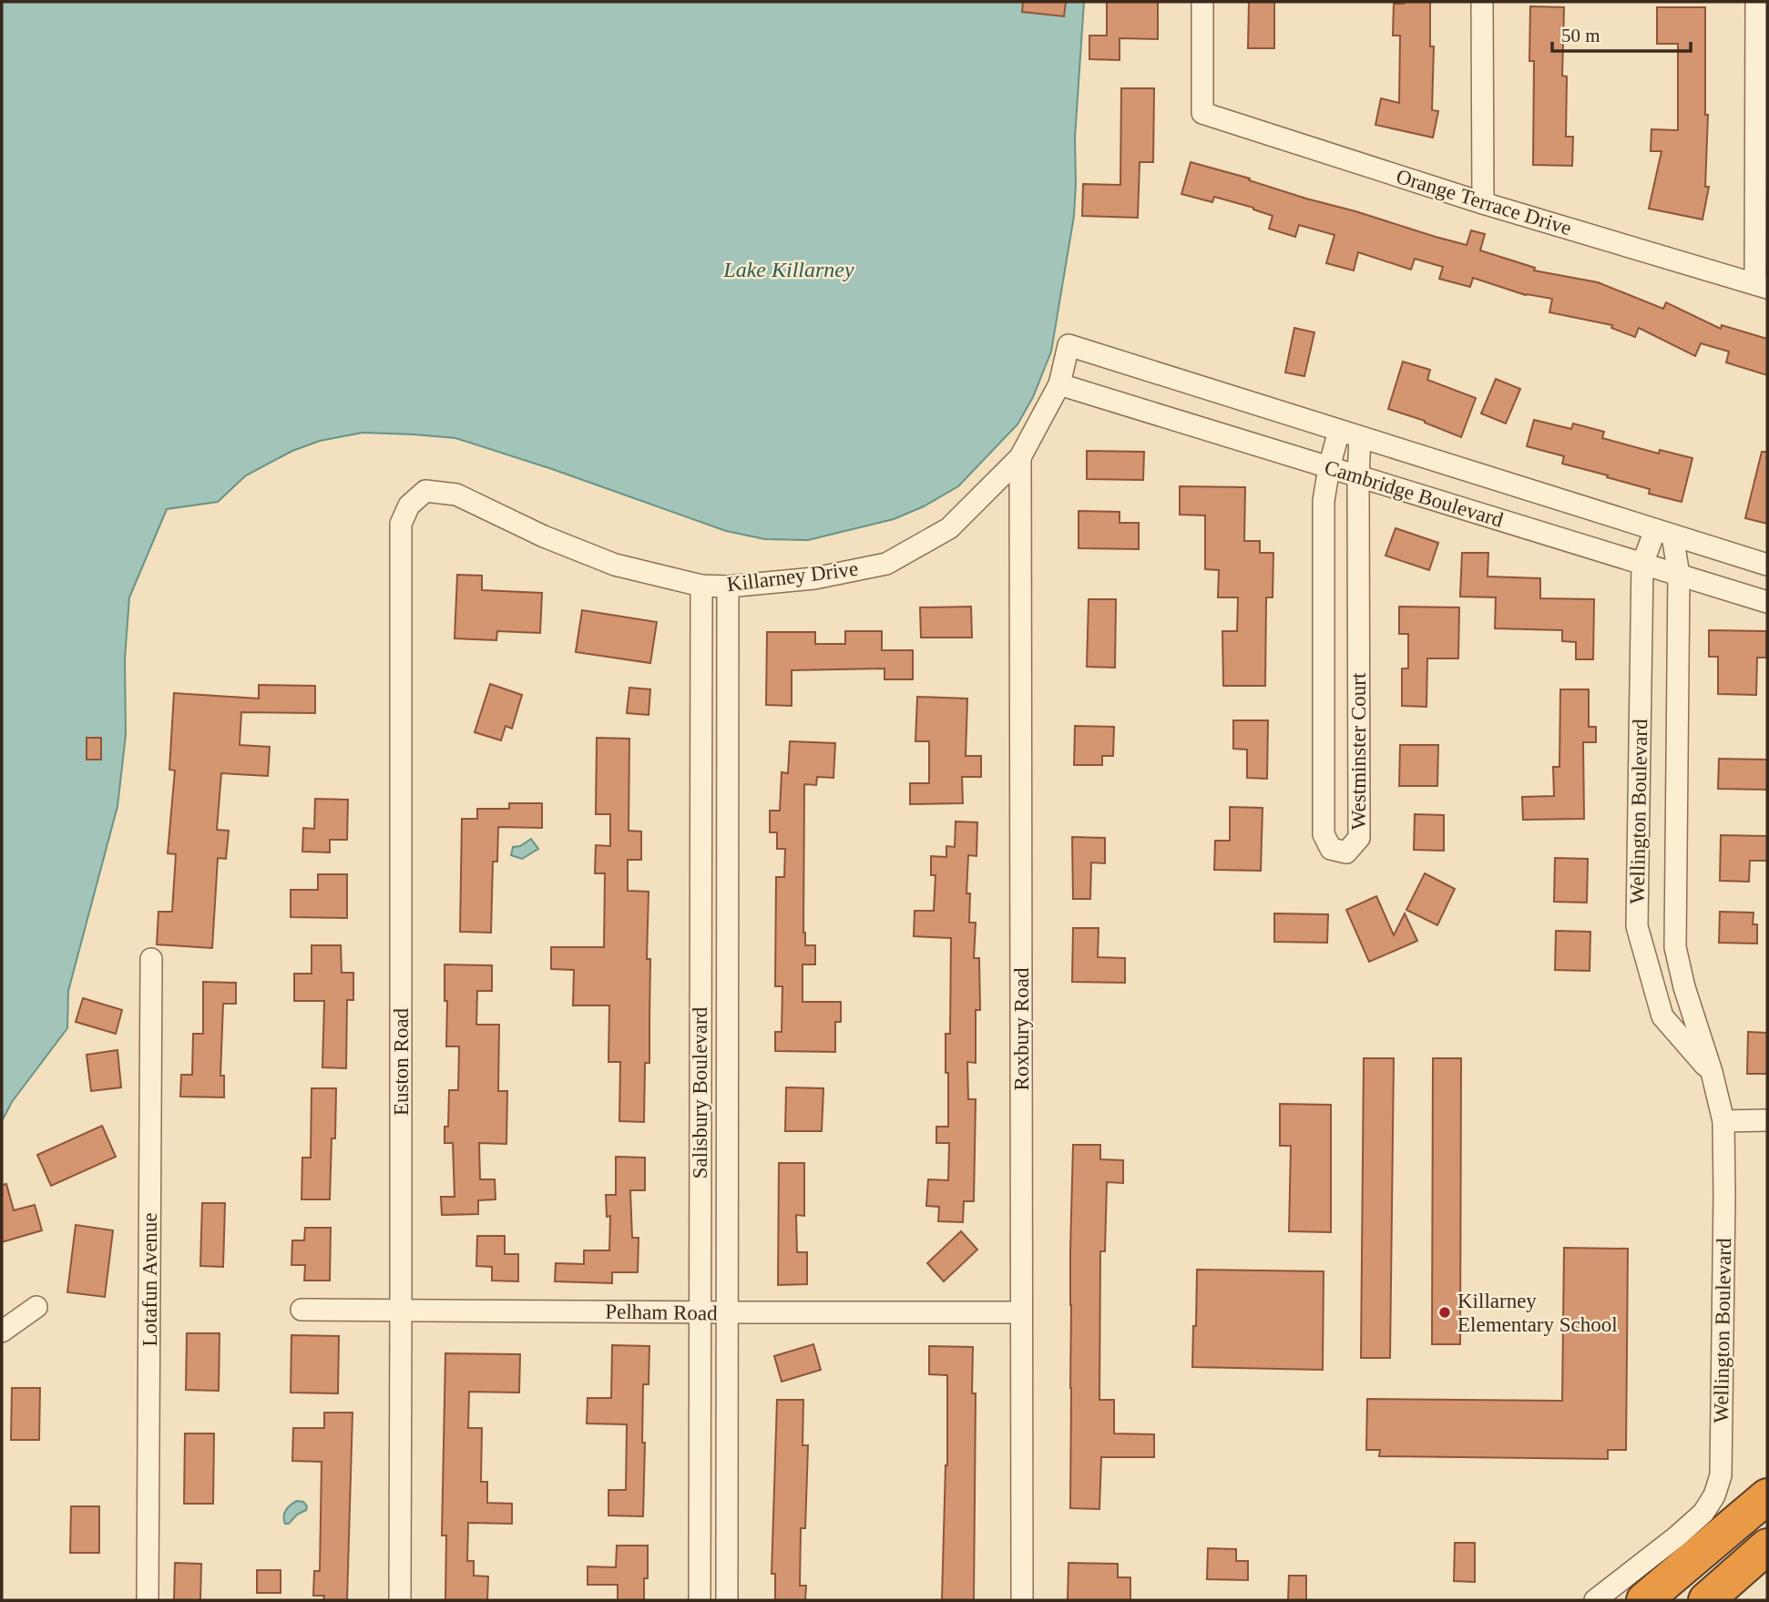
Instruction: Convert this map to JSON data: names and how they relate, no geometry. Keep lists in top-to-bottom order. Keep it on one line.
{"streets":{"street":["Orange Terrace Drive","Cambridge Boulevard","Killarney Drive","Westminster Court","Wellington Boulevard","Roxbury Road","Euston Road","Salisbury Boulevard","Lotafun Avenue","Pelham Road"]},"crossings":[["Cambridge Boulevard","Killarney Drive"],["Cambridge Boulevard","Westminster Court"],["Cambridge Boulevard","Wellington Boulevard"],["Killarney Drive","Roxbury Road"],["Killarney Drive","Euston Road"],["Killarney Drive","Salisbury Boulevard"],["Roxbury Road","Pelham Road"],["Euston Road","Pelham Road"],["Salisbury Boulevard","Pelham Road"]],"water":["Lake Killarney"],"places":["Killarney Elementary School"],"scale_bar":"50 m"}
